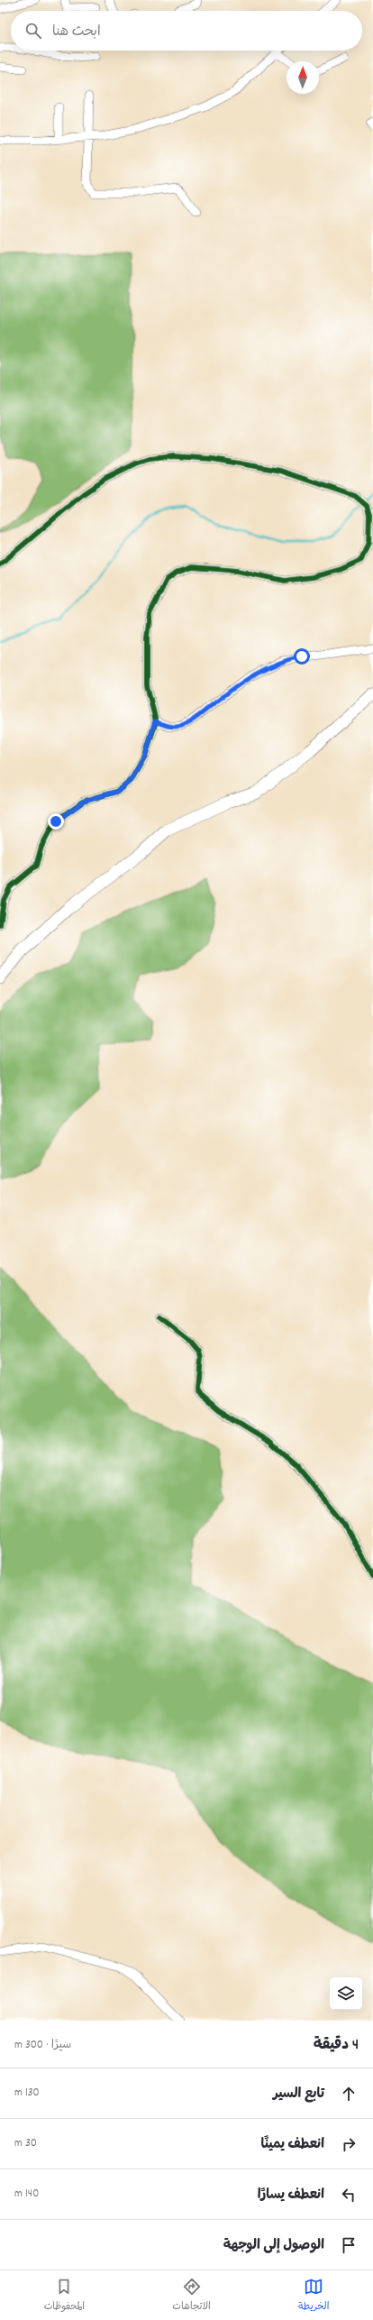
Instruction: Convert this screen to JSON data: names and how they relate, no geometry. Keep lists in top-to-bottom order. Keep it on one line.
{"north":"top","page":{"search":"ابحث هنا","heading":["4 دقيقة","سيرًا · 300 m"],"list":[["تابع السير","130 m"],["انعطف يمينًا","30 m"],["انعطف يسارًا","140 m"],"الوصول إلى الوجهة"],"nav":["الخريطة","الاتجاهات","المحفوظات"]}}
